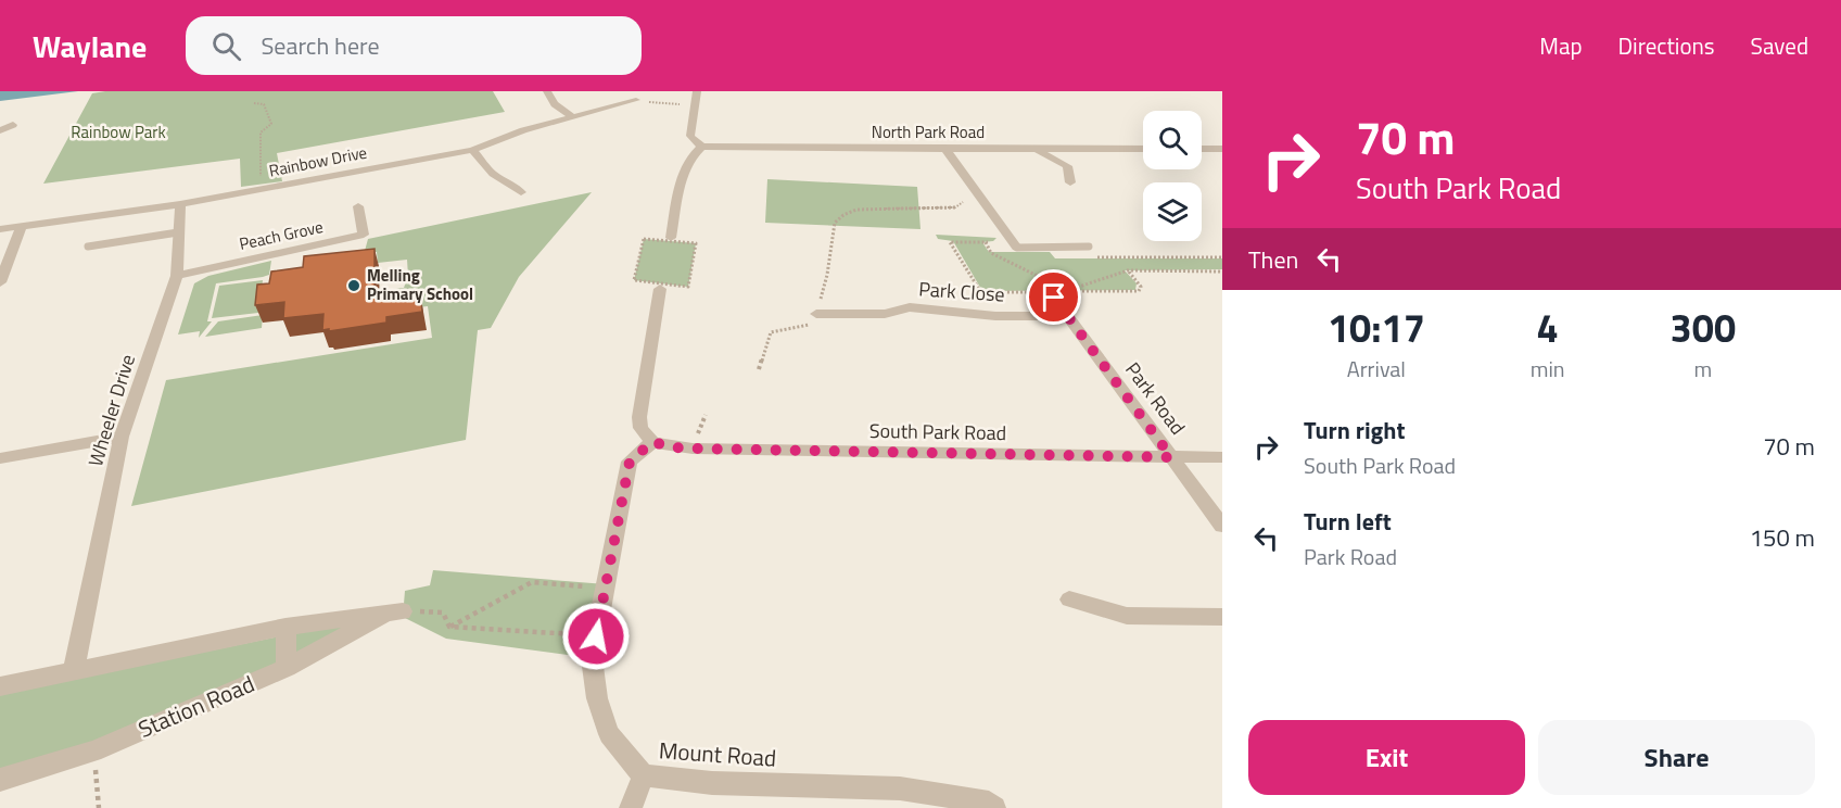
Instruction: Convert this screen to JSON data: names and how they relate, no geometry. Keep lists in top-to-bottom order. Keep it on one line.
{"streets":{"street":["North Park Road","Rainbow Drive","Peach Grove","Park Close","Park Road","Wheeler Drive","South Park Road","Station Road","Mount Road"]},"crossings":[["Rainbow Drive","Wheeler Drive"],["Peach Grove","Wheeler Drive"],["Park Close","Park Road"],["Park Road","South Park Road"],["South Park Road","Mount Road"]],"parks":["Rainbow Park"],"places":["Melling Primary School"],"page":{"header":"Waylane","search":"Search here","nav":["Map","Directions","Saved"],"turn":["70 m","South Park Road"],"then":"Then","eta":["10:17","Arrival","4","min","300","m"],"list":[{"name":"Turn right","note":"South Park Road","value":"70 m"},{"name":"Turn left","note":"Park Road","value":"150 m"}],"buttons":["Exit","Share"]}}
